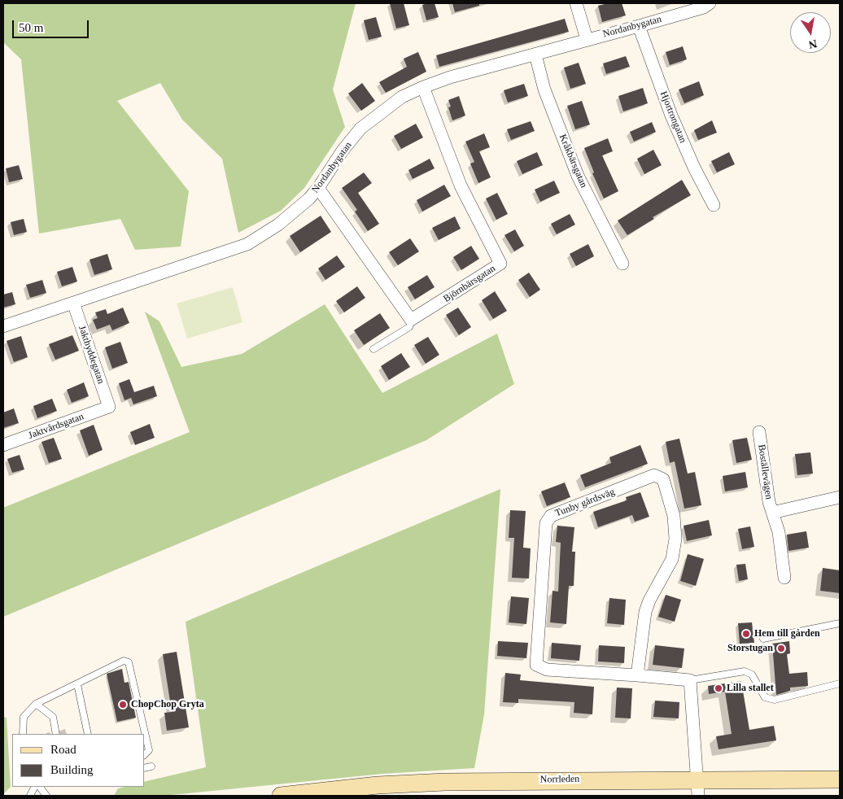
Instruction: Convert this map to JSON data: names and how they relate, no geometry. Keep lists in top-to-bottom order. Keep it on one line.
{"streets":{"main road":["Norrleden"],"street":["Nordanbygatan","Hjortrongatan","Kråkbärsgatan","Björnbärsgatan","Jakthyddegatan","Jaktvårdsgatan","Boställevägen","Tunby gårdsväg"]},"crossings":[["Nordanbygatan","Hjortrongatan"],["Nordanbygatan","Kråkbärsgatan"],["Nordanbygatan","Björnbärsgatan"],["Nordanbygatan","Jakthyddegatan"],["Jakthyddegatan","Jaktvårdsgatan"]],"places":["Hem till gården","Storstugan","Lilla stallet","ChopChop Gryta"],"legend":["Road","Building"],"scale_bar":"50 m","north":"bottom"}
